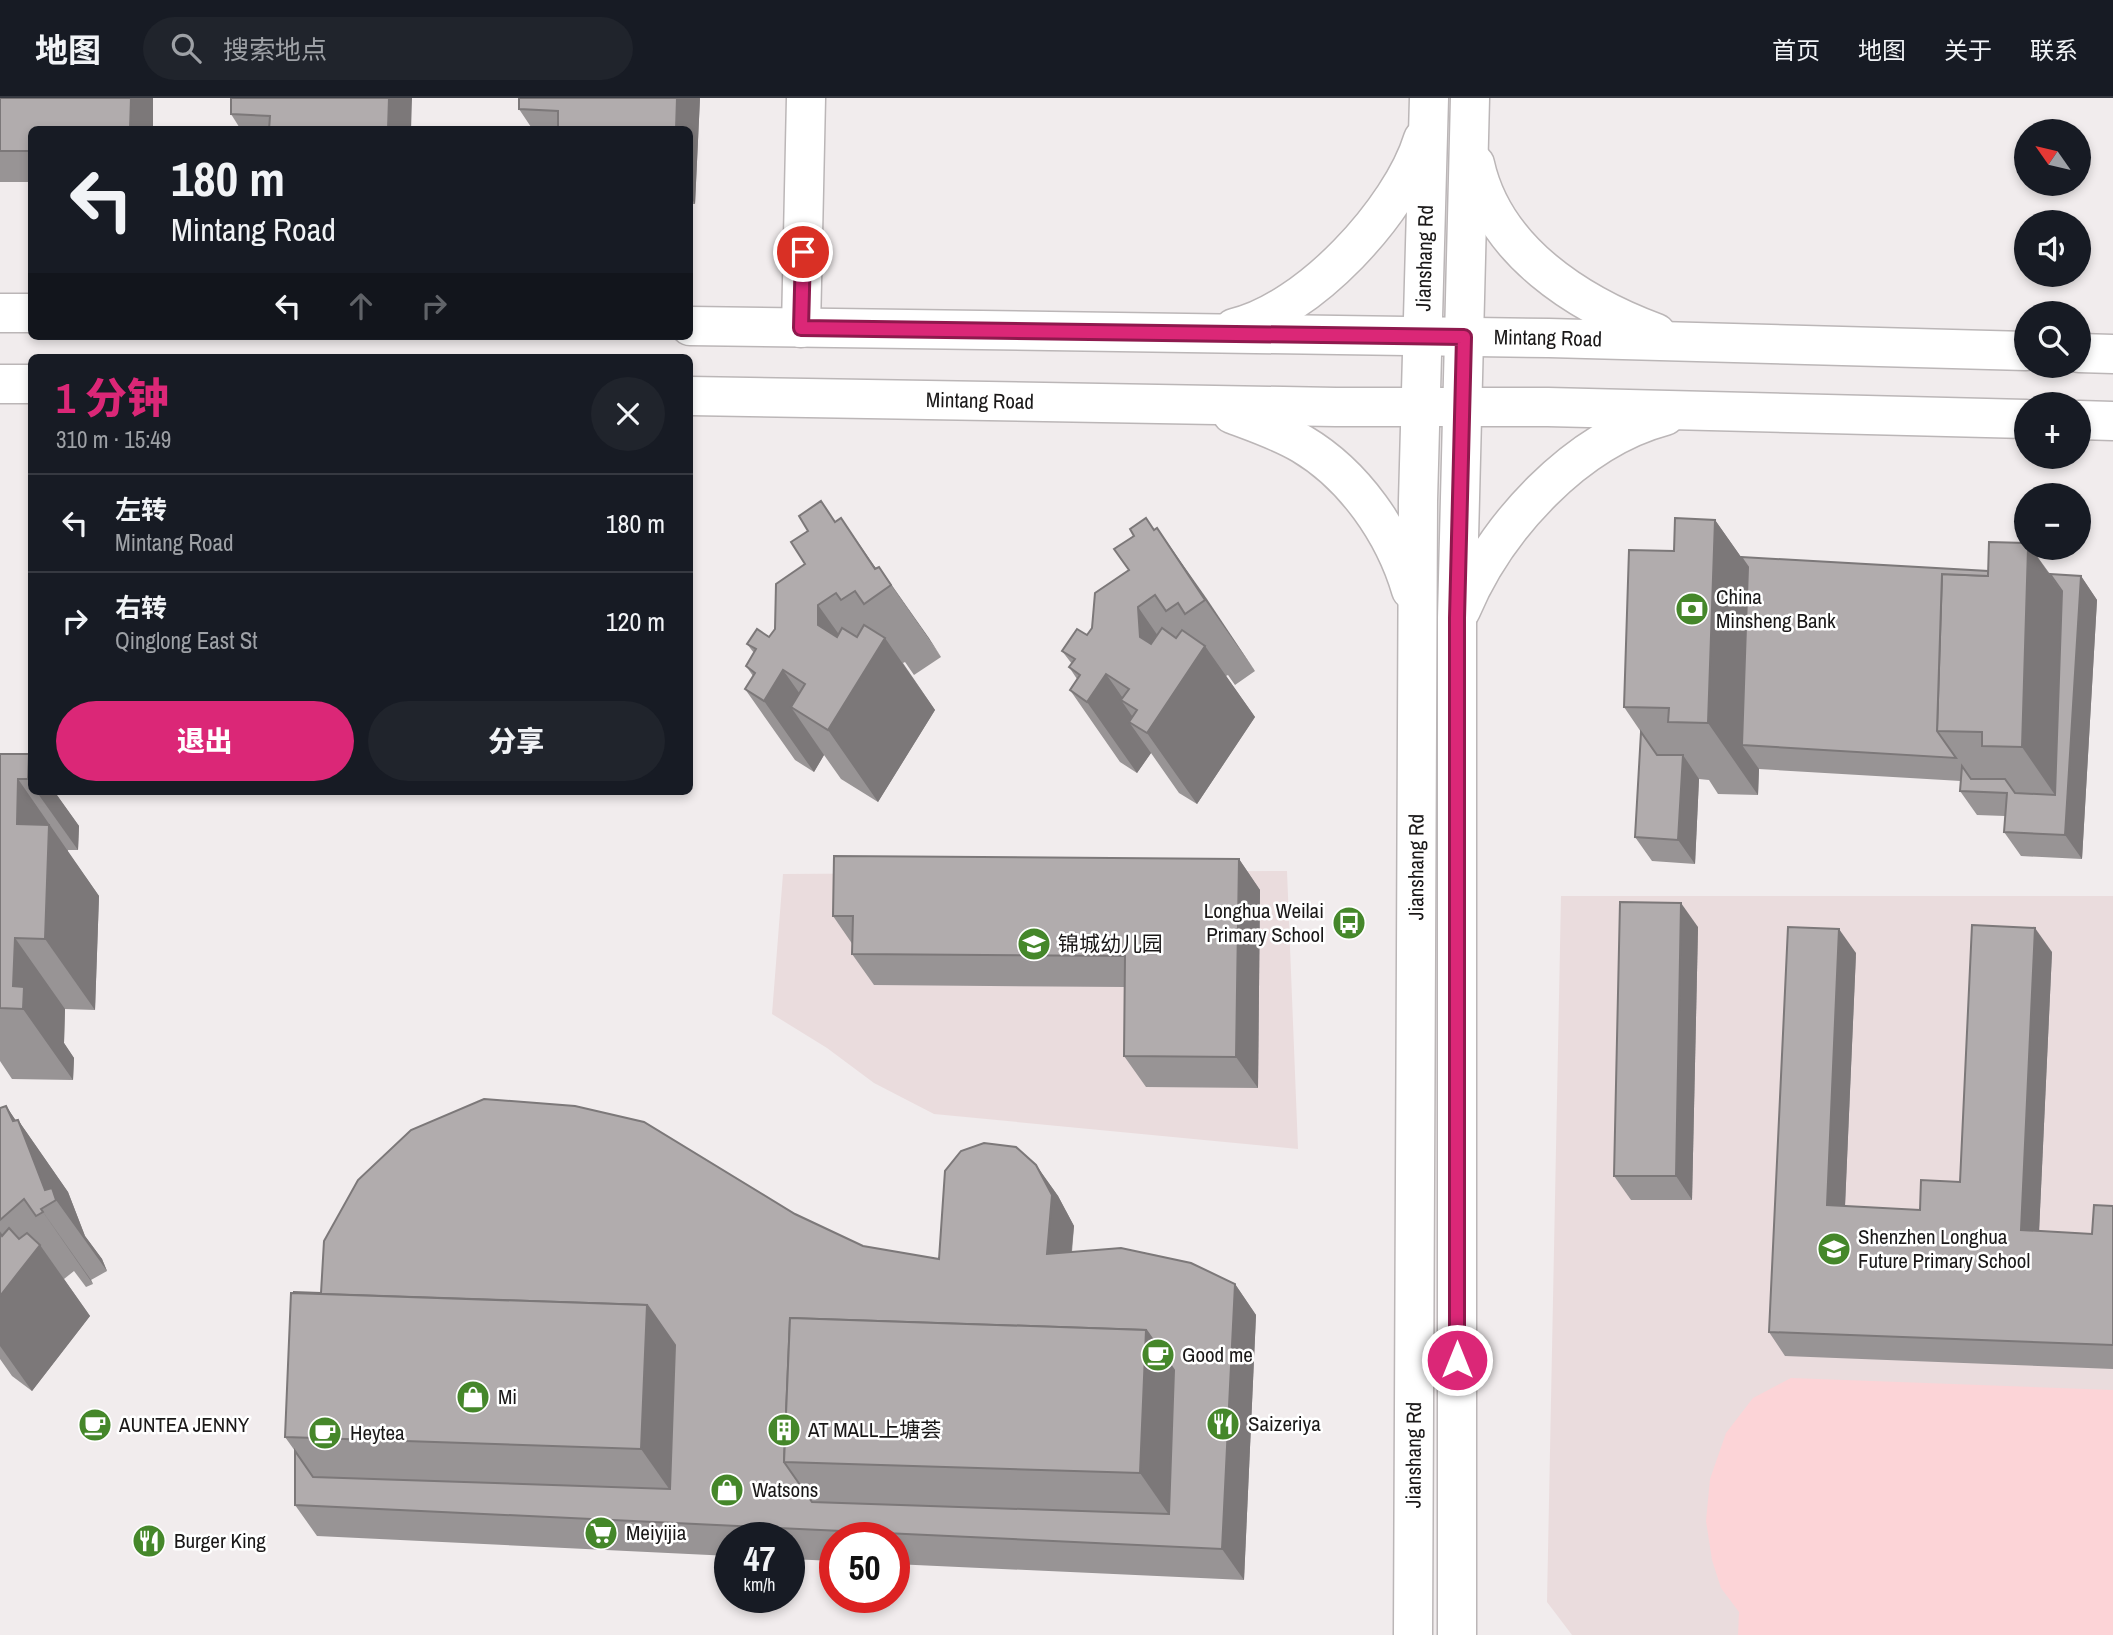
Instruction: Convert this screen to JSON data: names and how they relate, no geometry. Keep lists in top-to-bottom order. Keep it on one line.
{"streets":{"main road":["Jianshang Rd","Mintang Road"]},"crossings":[["Jianshang Rd","Mintang Road"]],"places":{"bank":["China Minsheng Bank"],"bus stop":["Longhua Weilai Primary School"],"school or university":["锦城幼儿园","Shenzhen Longhua Future Primary School"],"cafe":["Good me","AUNTEA JENNY","Heytea"],"shop":["Mi","Watsons"],"restaurant":["Saizeriya","Burger King"],"building":["AT MALL上塘荟"],"supermarket":["Meiyijia"]},"north":"top left","page":{"header":"地图","search":"搜索地点","nav":["首页","地图","关于","联系"],"map_buttons":["+","−"],"turn":["180 m","Mintang Road"],"heading":["1 分钟","310 m · 15:49"],"list":[{"name":"左转","note":"Mintang Road","value":"180 m"},{"name":"右转","note":"Qinglong East St","value":"120 m"}],"buttons":["退出","分享"],"speed":"47 km/h","limit":"50"}}
